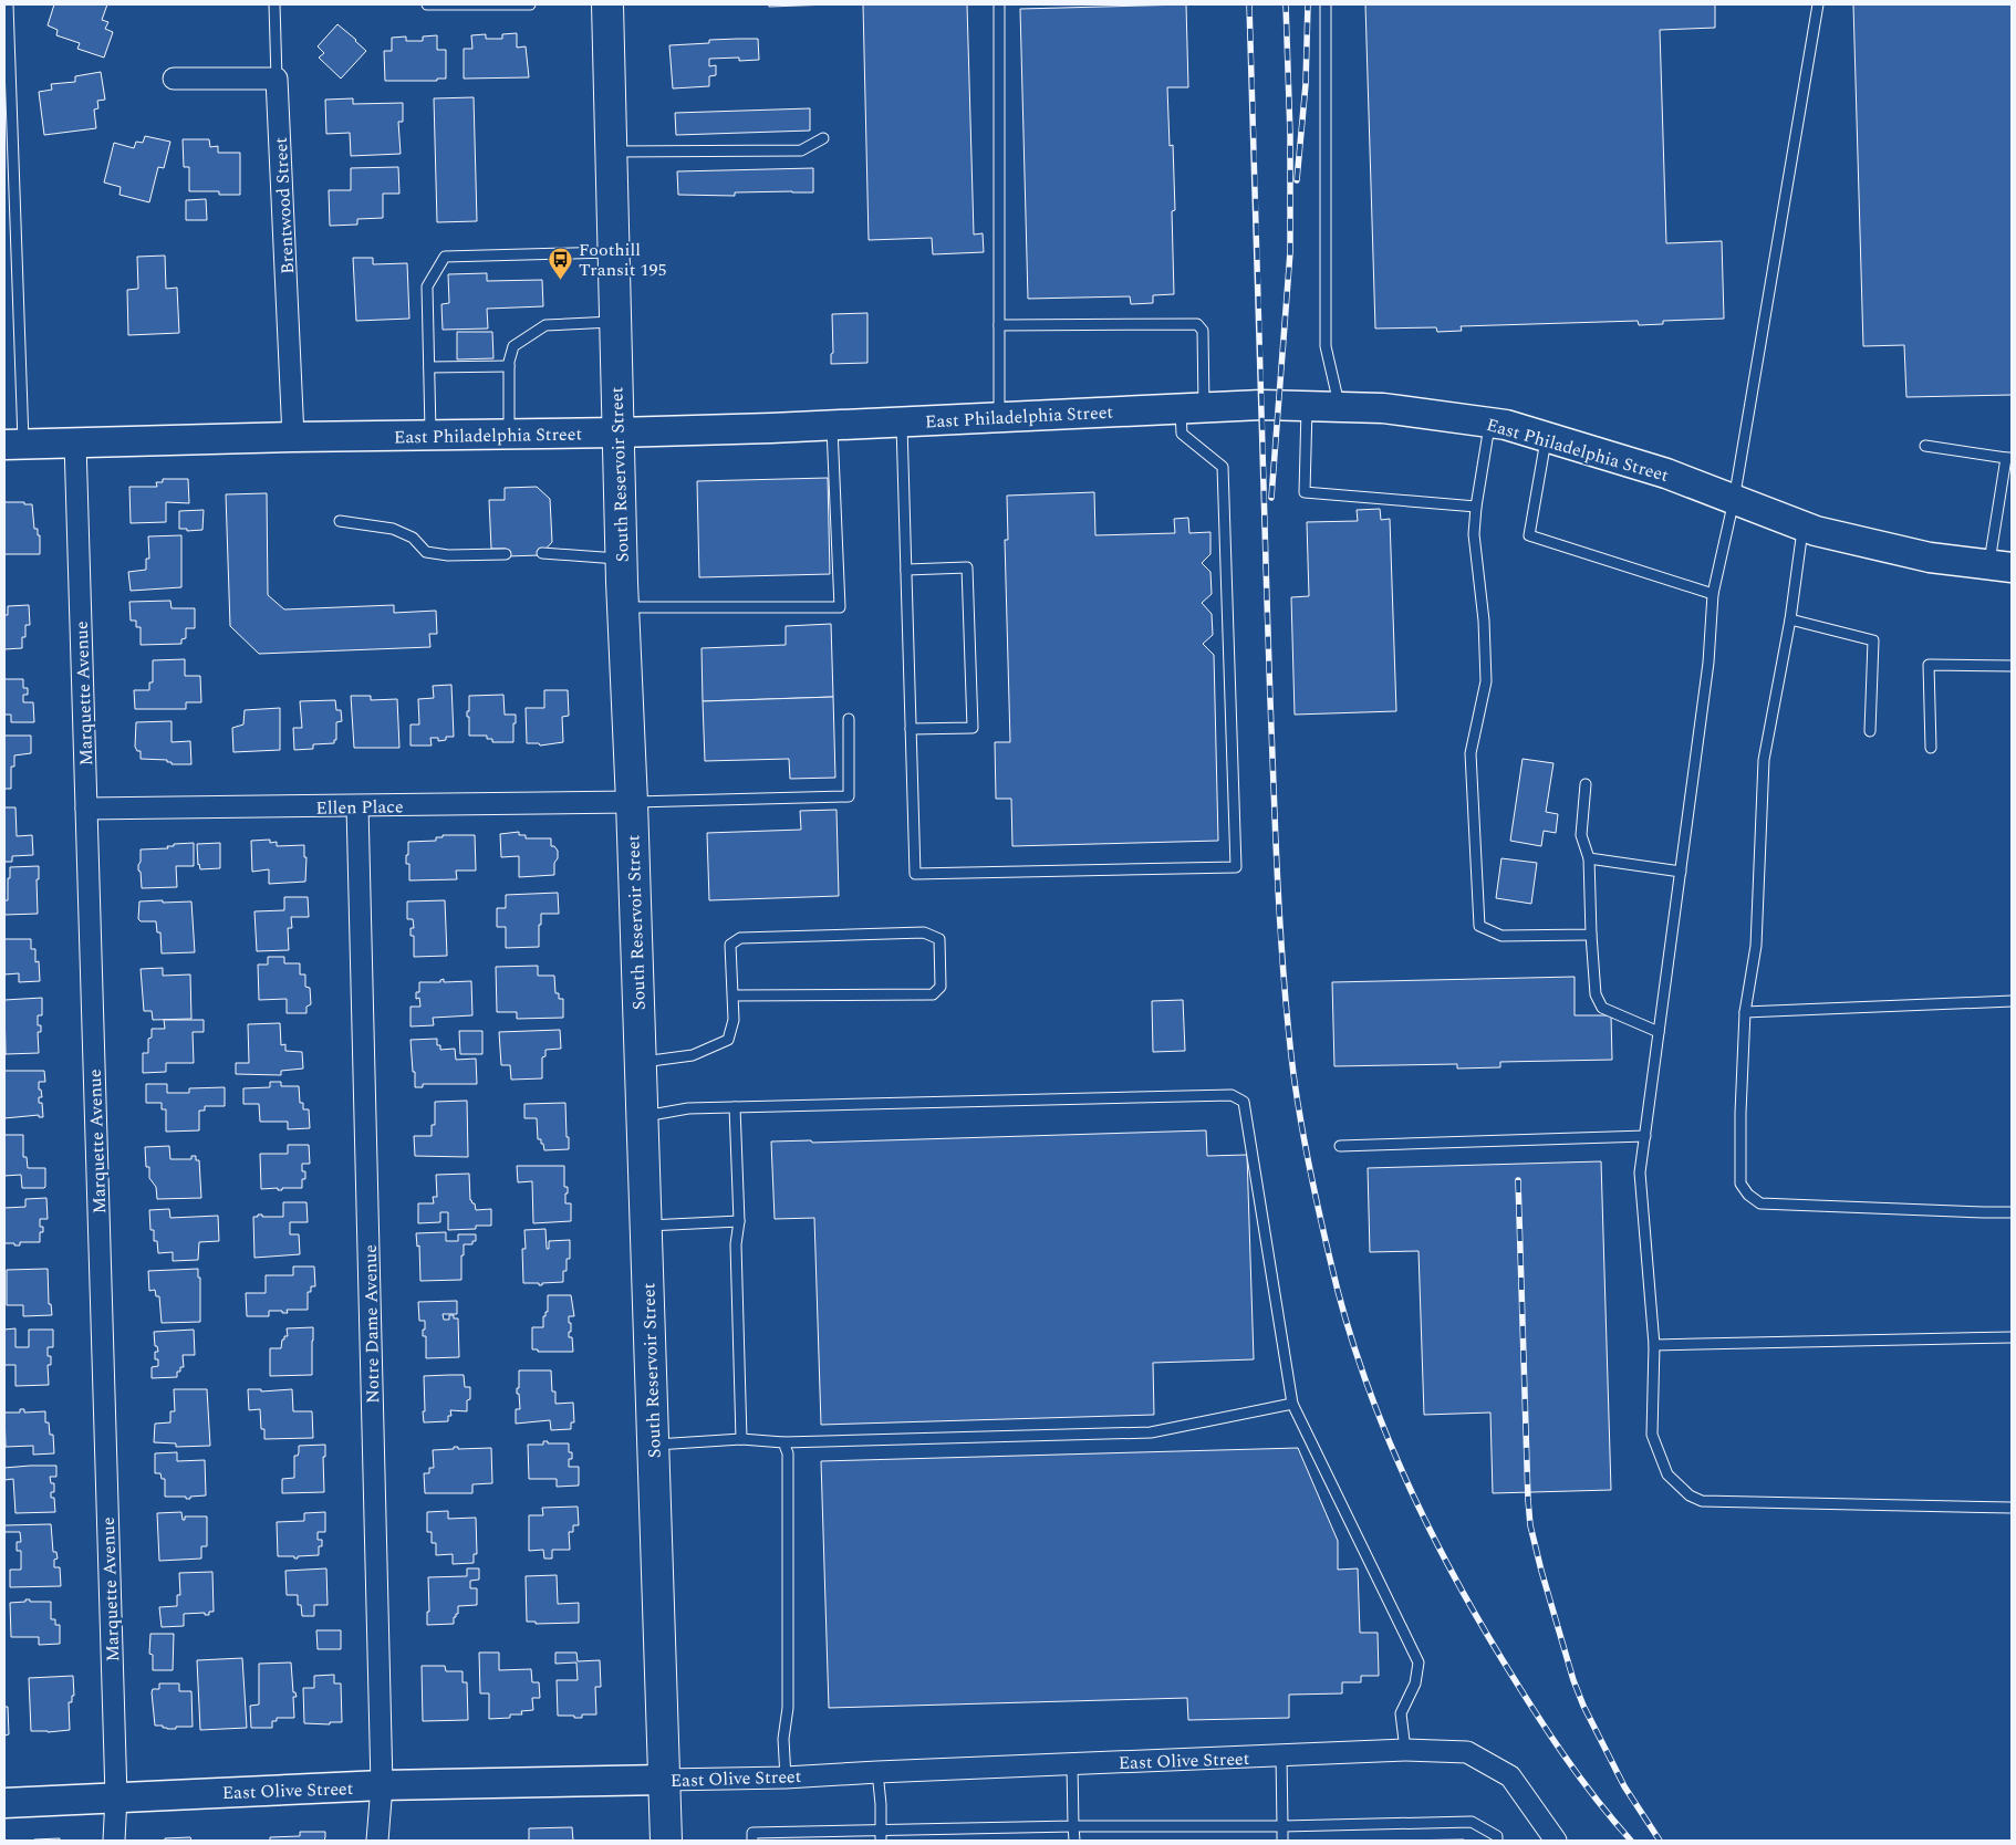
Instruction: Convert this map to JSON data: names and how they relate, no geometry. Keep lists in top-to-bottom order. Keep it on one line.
{"streets":{"main road":["South Reservoir Street"],"street":["Brentwood Street","East Philadelphia Street","Marquette Avenue","Ellen Place","Notre Dame Avenue","East Olive Street"]},"crossings":[["Brentwood Street","East Philadelphia Street"],["East Philadelphia Street","South Reservoir Street"],["East Philadelphia Street","Marquette Avenue"],["South Reservoir Street","Ellen Place"],["South Reservoir Street","East Olive Street"],["Marquette Avenue","Ellen Place"],["Marquette Avenue","East Olive Street"],["Ellen Place","Notre Dame Avenue"],["Notre Dame Avenue","East Olive Street"]],"places":{"bus stop":["Foothill Transit 195"]}}
